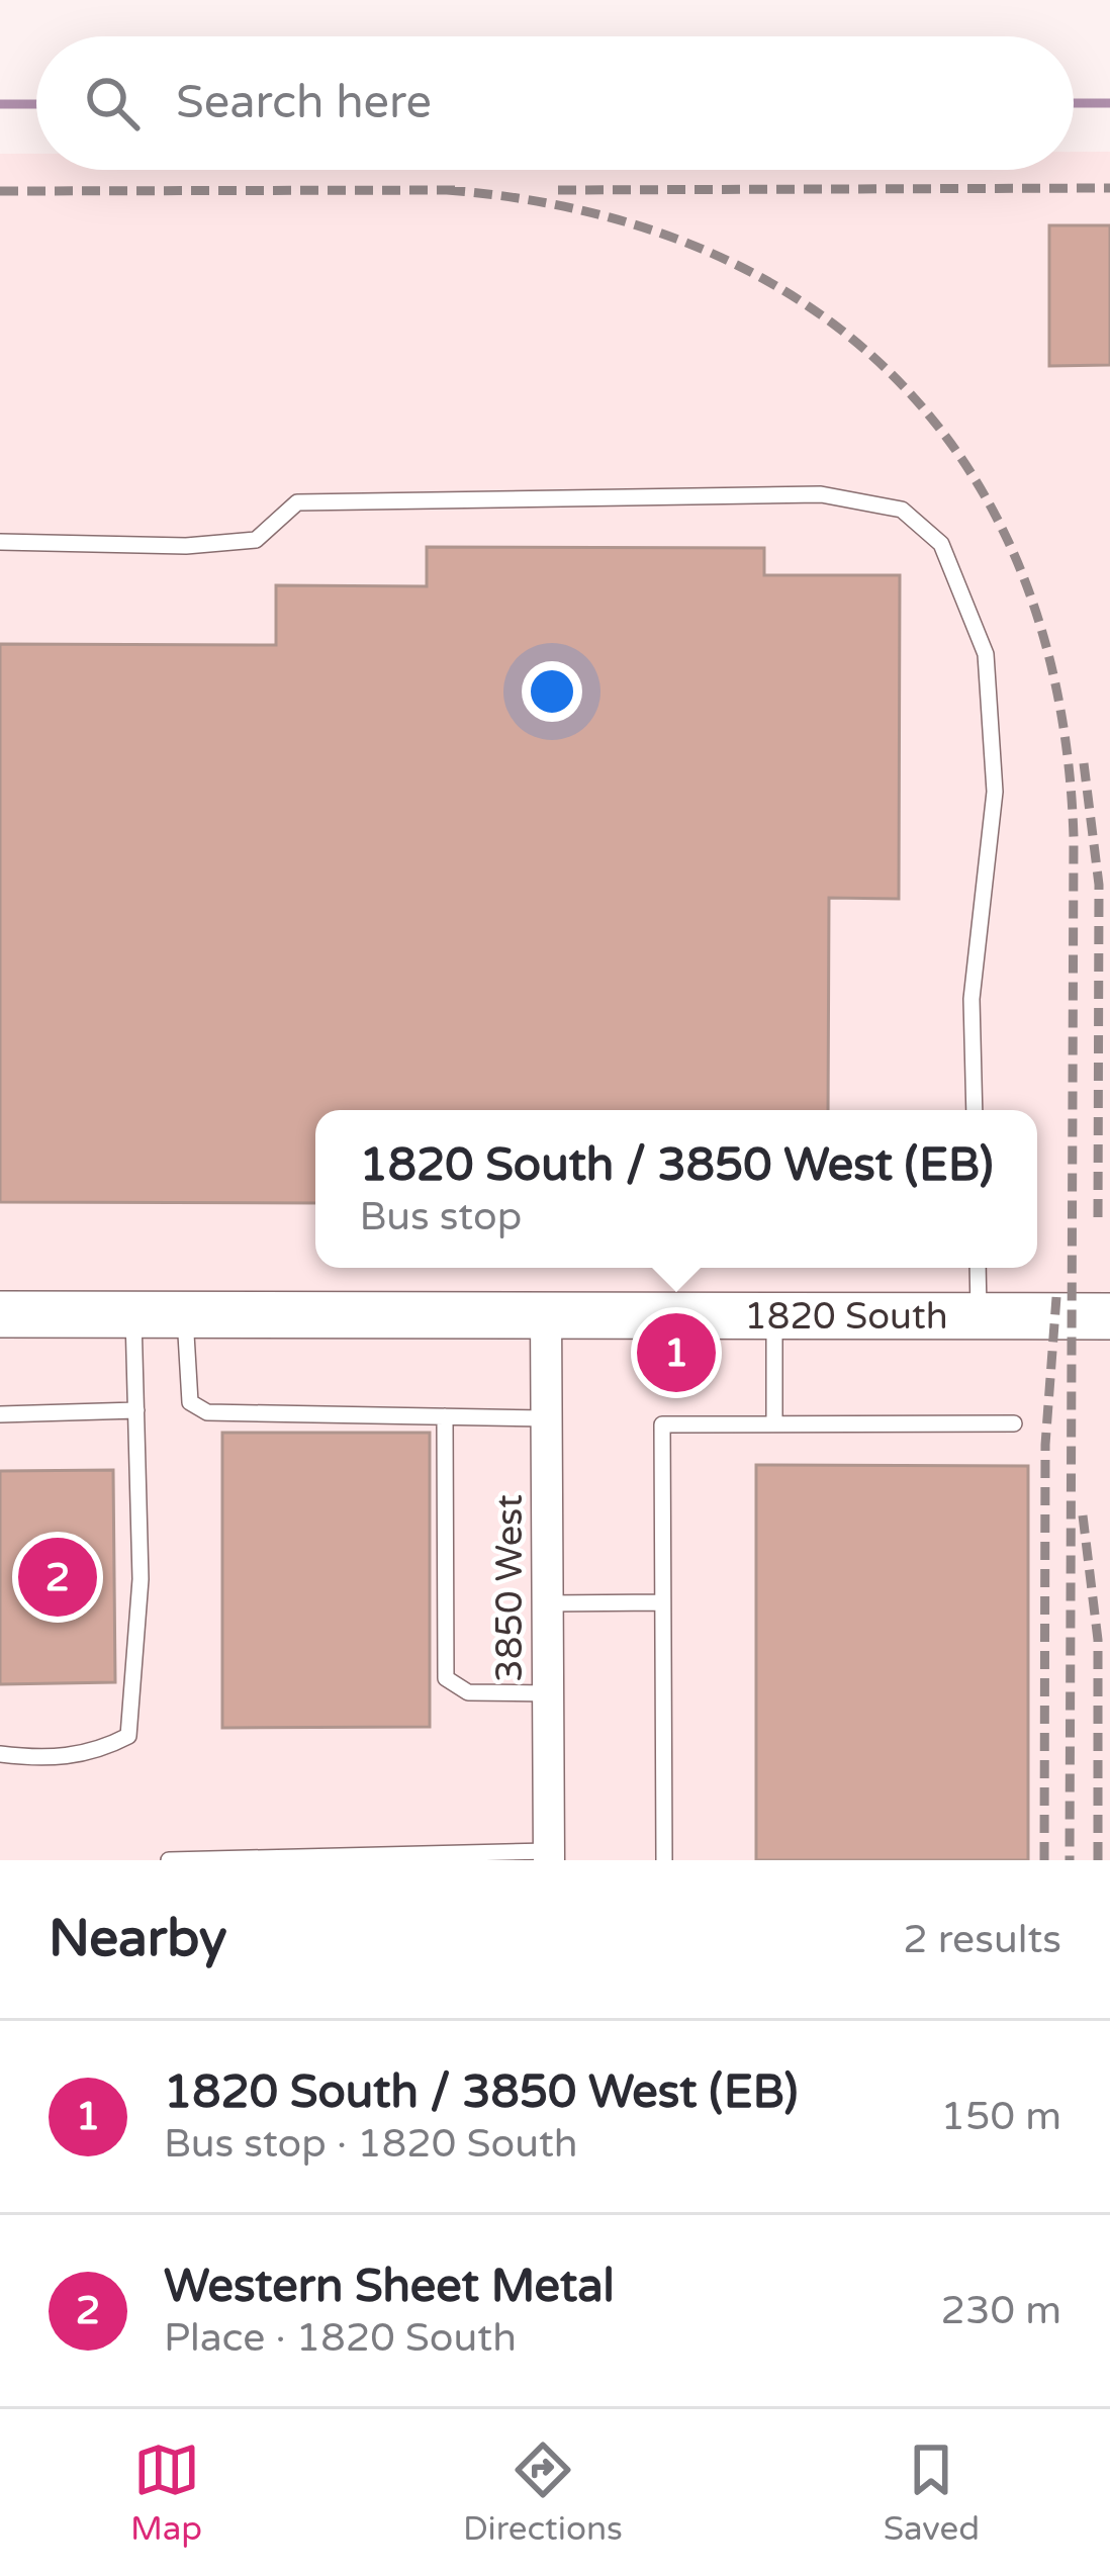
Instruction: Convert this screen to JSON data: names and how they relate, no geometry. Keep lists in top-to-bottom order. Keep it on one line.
{"streets":{"street":["1820 South","3850 West"]},"crossings":[["1820 South","3850 West"]],"page":{"search":"Search here","popup":["1820 South / 3850 West (EB)","Bus stop"],"pins":["1","2"],"heading":["Nearby","2 results"],"list":[{"mark":"1","name":"1820 South / 3850 West (EB)","note":"Bus stop · 1820 South","value":"150 m"},{"mark":"2","name":"Western Sheet Metal","note":"Place · 1820 South","value":"230 m"}],"nav":["Map","Directions","Saved"]}}
